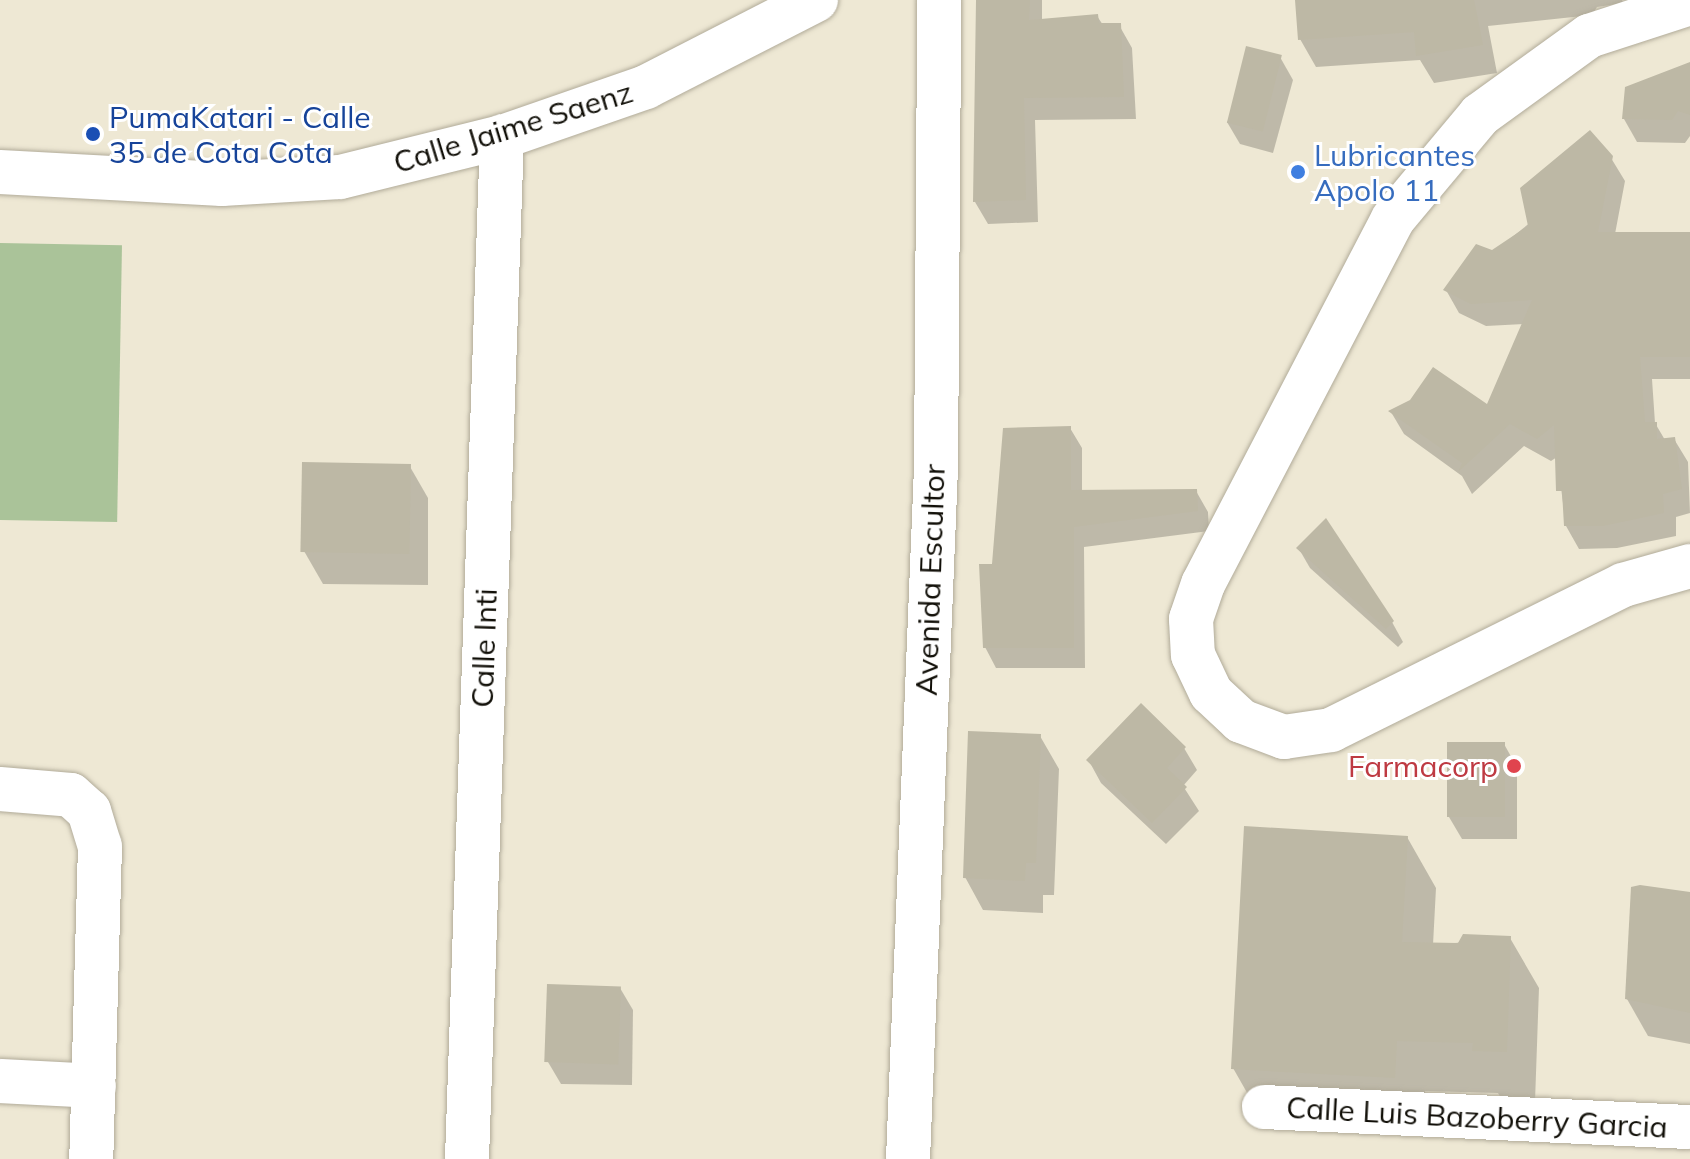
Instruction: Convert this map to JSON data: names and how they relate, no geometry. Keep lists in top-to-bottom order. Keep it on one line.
{"streets":{"street":["Calle Jaime Saenz","Avenida Escultor","Calle Inti","Calle Luis Bazoberry Garcia"]},"crossings":[["Calle Jaime Saenz","Calle Inti"]],"places":["PumaKatari - Calle 35 de Cota Cota","Lubricantes Apolo 11","Farmacorp"]}
